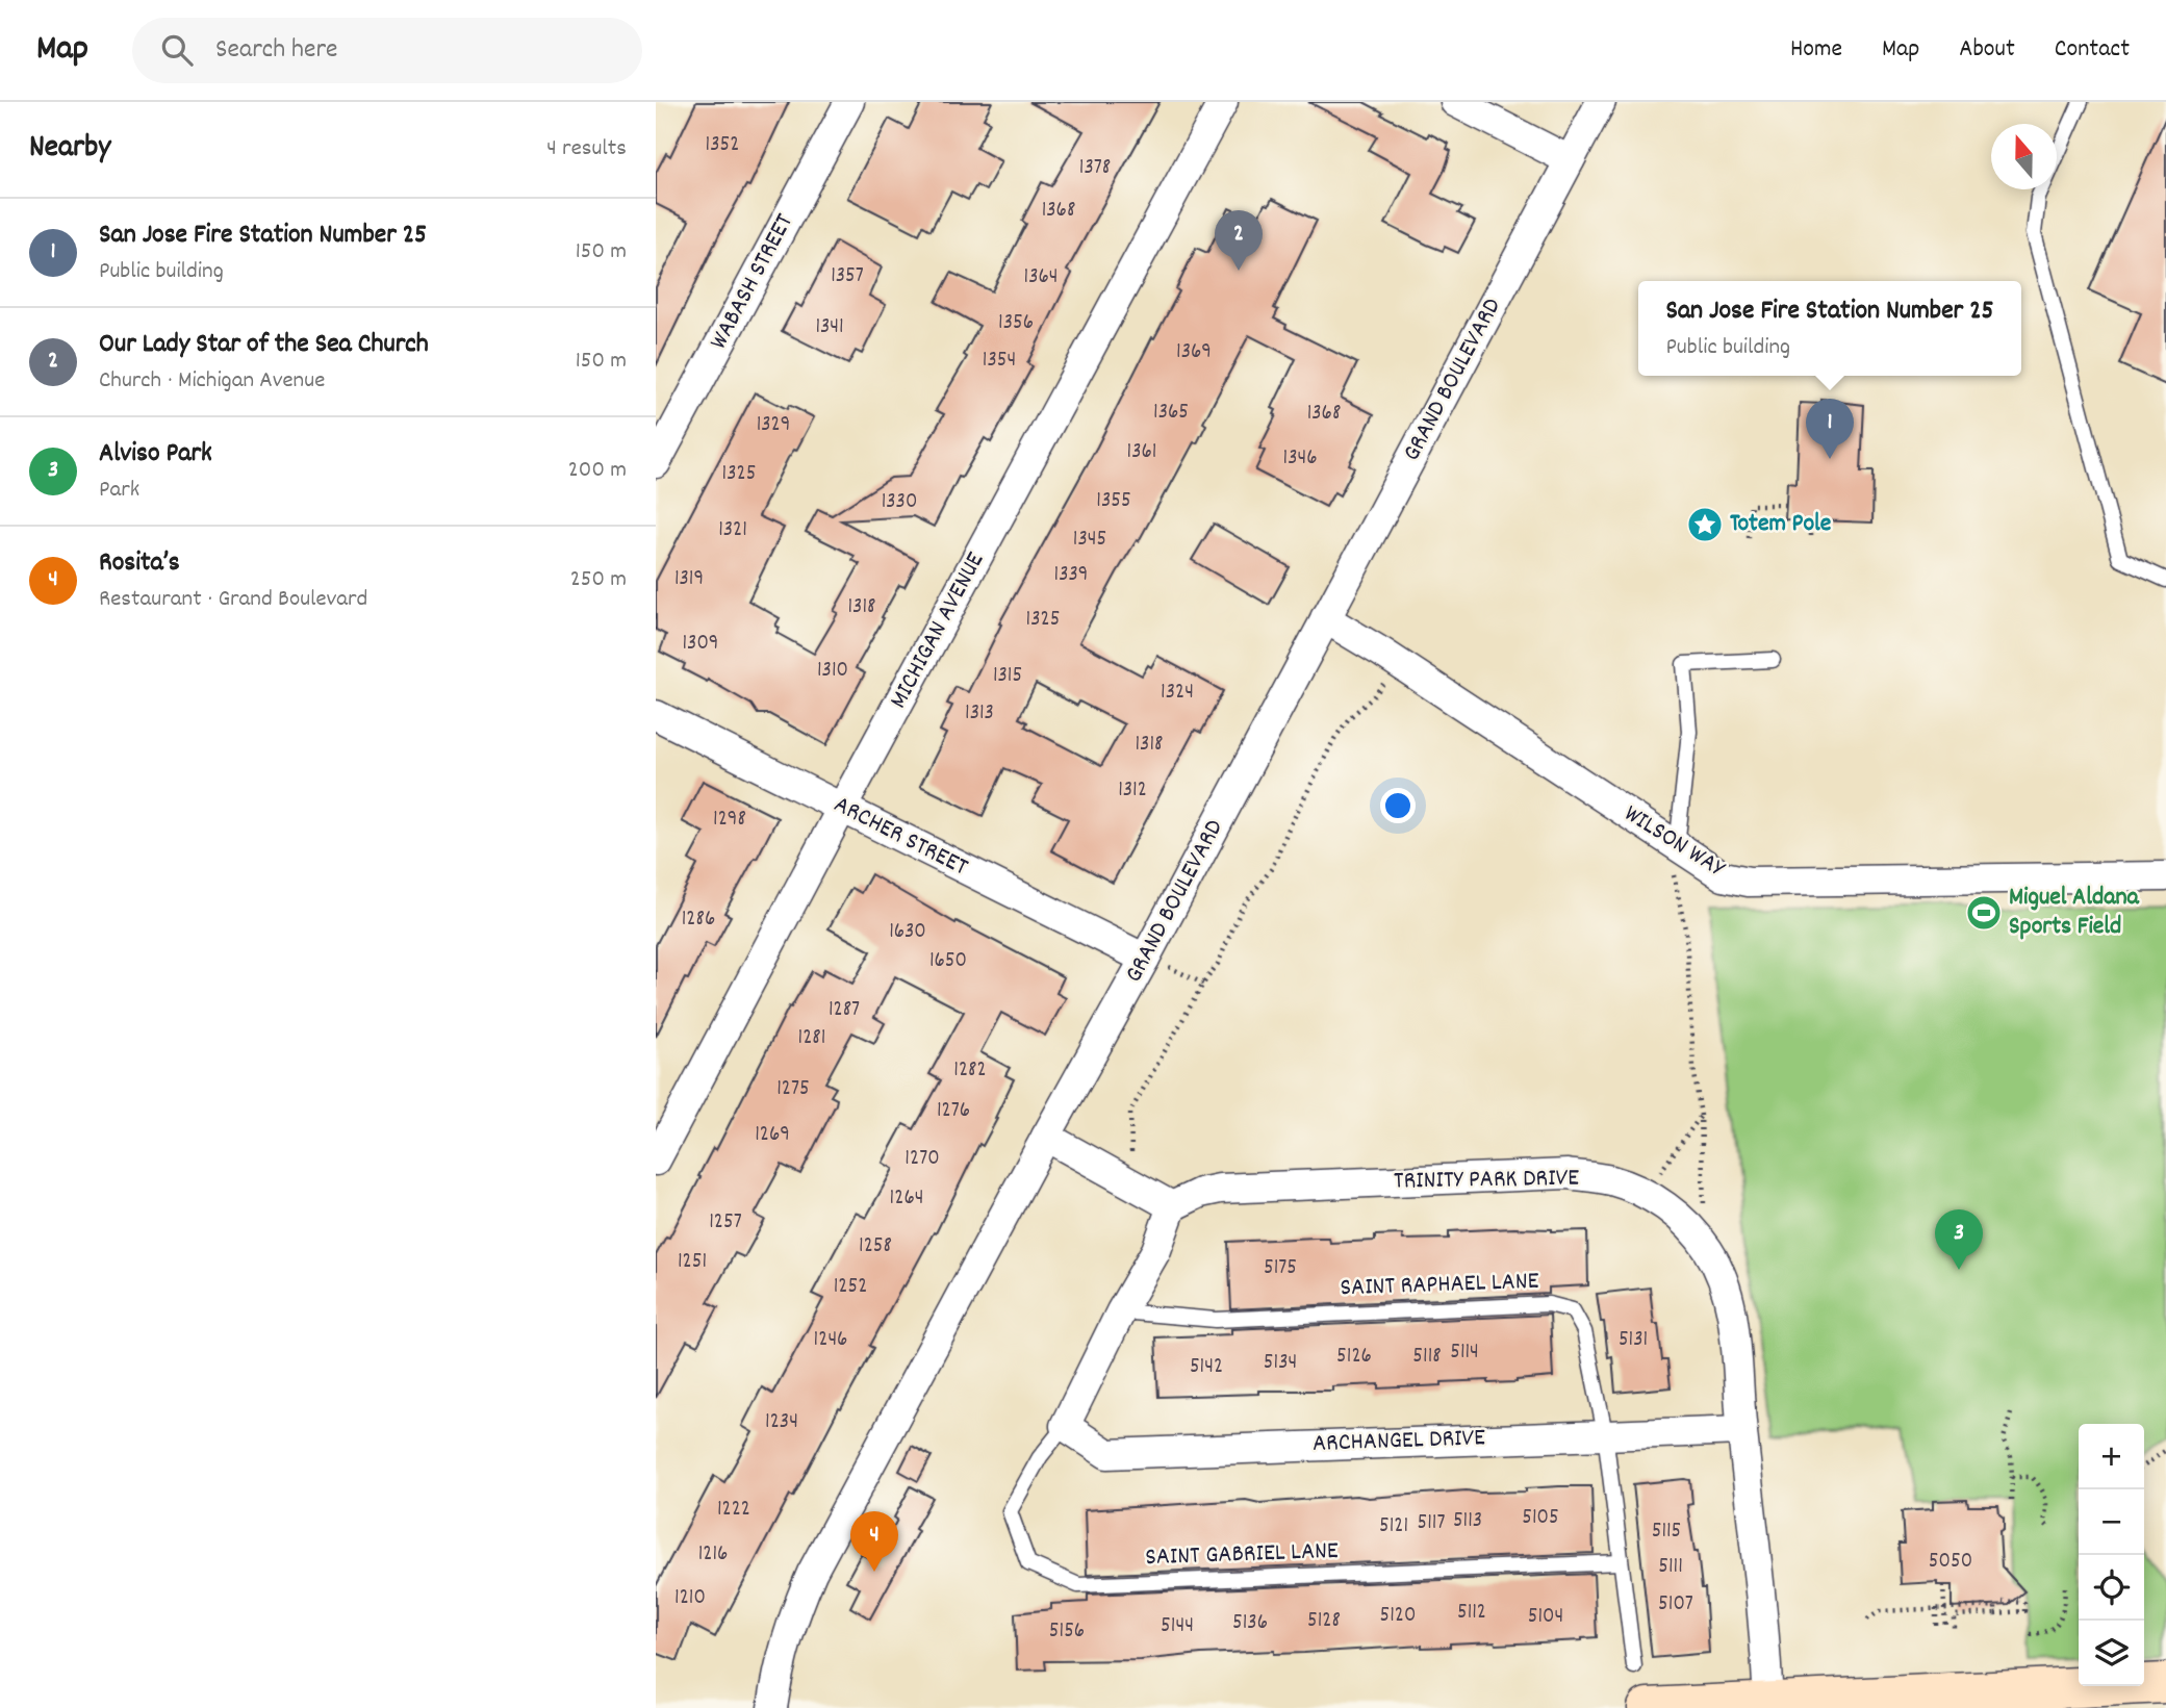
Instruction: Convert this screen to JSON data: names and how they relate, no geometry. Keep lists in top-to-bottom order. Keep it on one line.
{"streets":{"street":["WABASH STREET","GRAND BOULEVARD","MICHIGAN AVENUE","ARCHER STREET","WILSON WAY","TRINITY PARK DRIVE","ARCHANGEL DRIVE"],"lane":["SAINT RAPHAEL LANE","SAINT GABRIEL LANE"]},"crossings":[["GRAND BOULEVARD","ARCHER STREET"],["GRAND BOULEVARD","WILSON WAY"],["MICHIGAN AVENUE","ARCHER STREET"],["TRINITY PARK DRIVE","ARCHANGEL DRIVE"],["SAINT RAPHAEL LANE","ARCHANGEL DRIVE"],["SAINT RAPHAEL LANE","SAINT GABRIEL LANE"],["ARCHANGEL DRIVE","SAINT GABRIEL LANE"]],"places":{"place":["Totem Pole"],"sports":["Miguel Aldana Sports Field"]},"house_numbers":["1352","1378","1368","1357","1364","1356","1341","1369","1354","1365","1368","1329","1361","1346","1325","1355","1330","1321","1345","1339","1319","1318","1325","1309","1310","1315","1324","1313","1318","1312","1298","1286","1630","1650","1287","1281","1282","1275","1276","1269","1270","1264","1257","1258","1251","5175","1252","1246","5131","5114","5126","5118","5134","5142","1234","1222","5105","5113","5117","5121","5115","1216","5050","5111","1210","5107","5112","5120","5104","5128","5136","5144","5156"],"north":"top","page":{"header":"Map","search":"Search here","nav":["Home","Map","About","Contact"],"heading":["Nearby","4 results"],"list":[{"mark":"1","name":"San Jose Fire Station Number 25","note":"Public building","value":"150 m"},{"mark":"2","name":"Our Lady Star of the Sea Church","note":"Church · Michigan Avenue","value":"150 m"},{"mark":"3","name":"Alviso Park","note":"Park","value":"200 m"},{"mark":"4","name":"Rosita’s","note":"Restaurant · Grand Boulevard","value":"250 m"}],"pins":["2","1","3","4"],"popup":["San Jose Fire Station Number 25","Public building"],"map_buttons":["+","−"]}}
